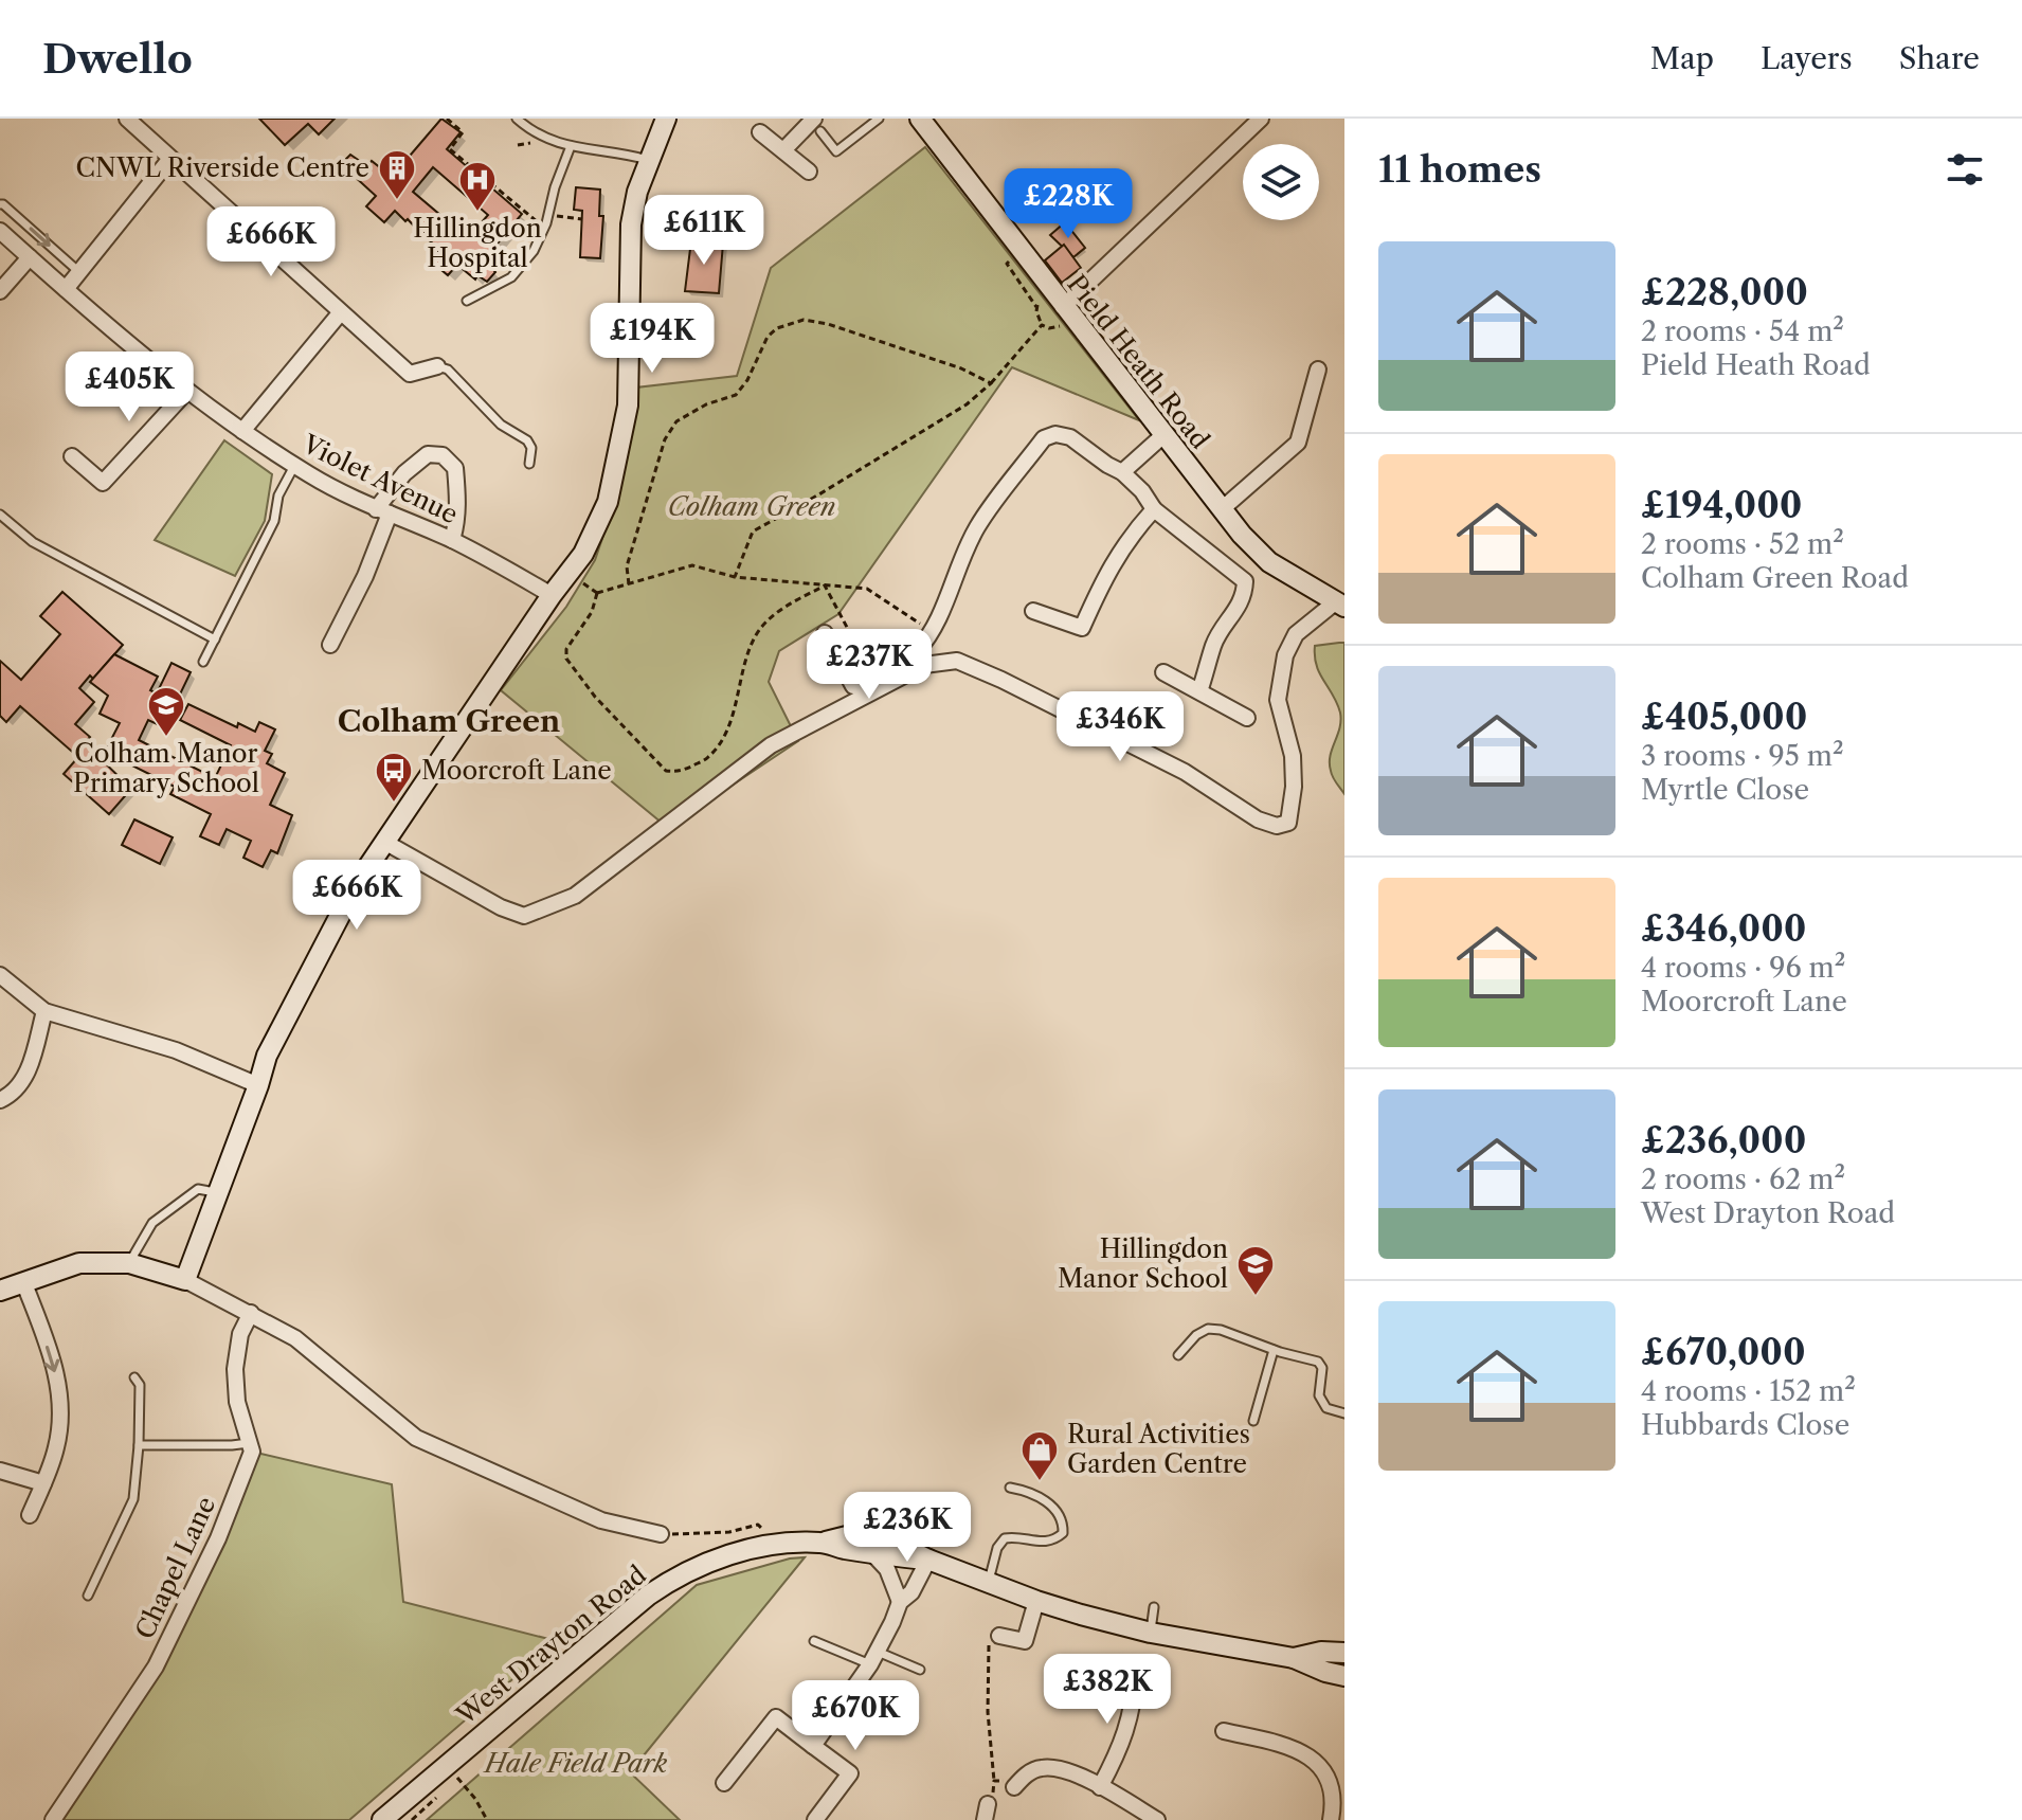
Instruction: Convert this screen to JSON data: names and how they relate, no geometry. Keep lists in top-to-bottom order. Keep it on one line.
{"streets":{"street":["Pield Heath Road","Violet Avenue","Chapel Lane","West Drayton Road"]},"districts":["Colham Green"],"parks":["Colham Green","Hale Field Park"],"places":{"building":["CNWL Riverside Centre"],"hospital":["Hillingdon Hospital"],"school or university":["Colham Manor Primary School","Hillingdon Manor School"],"bus stop":["Moorcroft Lane"],"shop":["Rural Activities Garden Centre"]},"page":{"header":"Dwello","nav":["Map","Layers","Share"],"heading":"11 homes","price":["£228K","£611K","£666K","£194K","£405K","£237K","£346K","£666K","£236K","£382K","£670K"],"list":[{"name":"£228,000","note":"2 rooms · 54 m² · Pield Heath Road"},{"name":"£194,000","note":"2 rooms · 52 m² · Colham Green Road"},{"name":"£405,000","note":"3 rooms · 95 m² · Myrtle Close"},{"name":"£346,000","note":"4 rooms · 96 m² · Moorcroft Lane"},{"name":"£236,000","note":"2 rooms · 62 m² · West Drayton Road"},{"name":"£670,000","note":"4 rooms · 152 m² · Hubbards Close"}]}}
